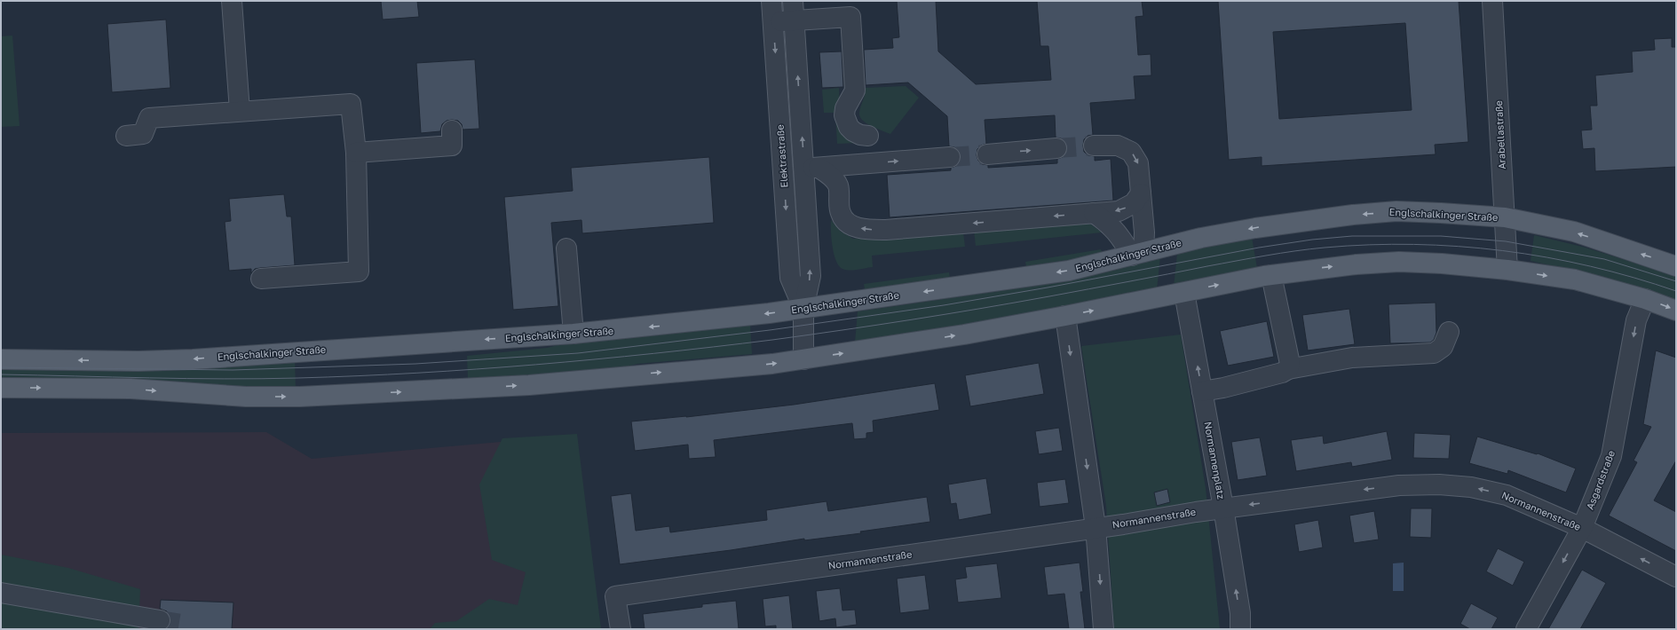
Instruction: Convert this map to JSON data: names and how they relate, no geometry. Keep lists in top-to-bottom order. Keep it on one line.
{"streets":{"main road":["Englschalkinger Straße"],"street":["Arabellastraße","Elektrastraße","Normannenplatz","Asgardstraße","Normannenstraße"]},"crossings":[["Arabellastraße","Englschalkinger Straße"],["Elektrastraße","Englschalkinger Straße"],["Normannenplatz","Normannenstraße"],["Asgardstraße","Normannenstraße"]],"one_way":["Asgardstraße","Normannenstraße"]}
